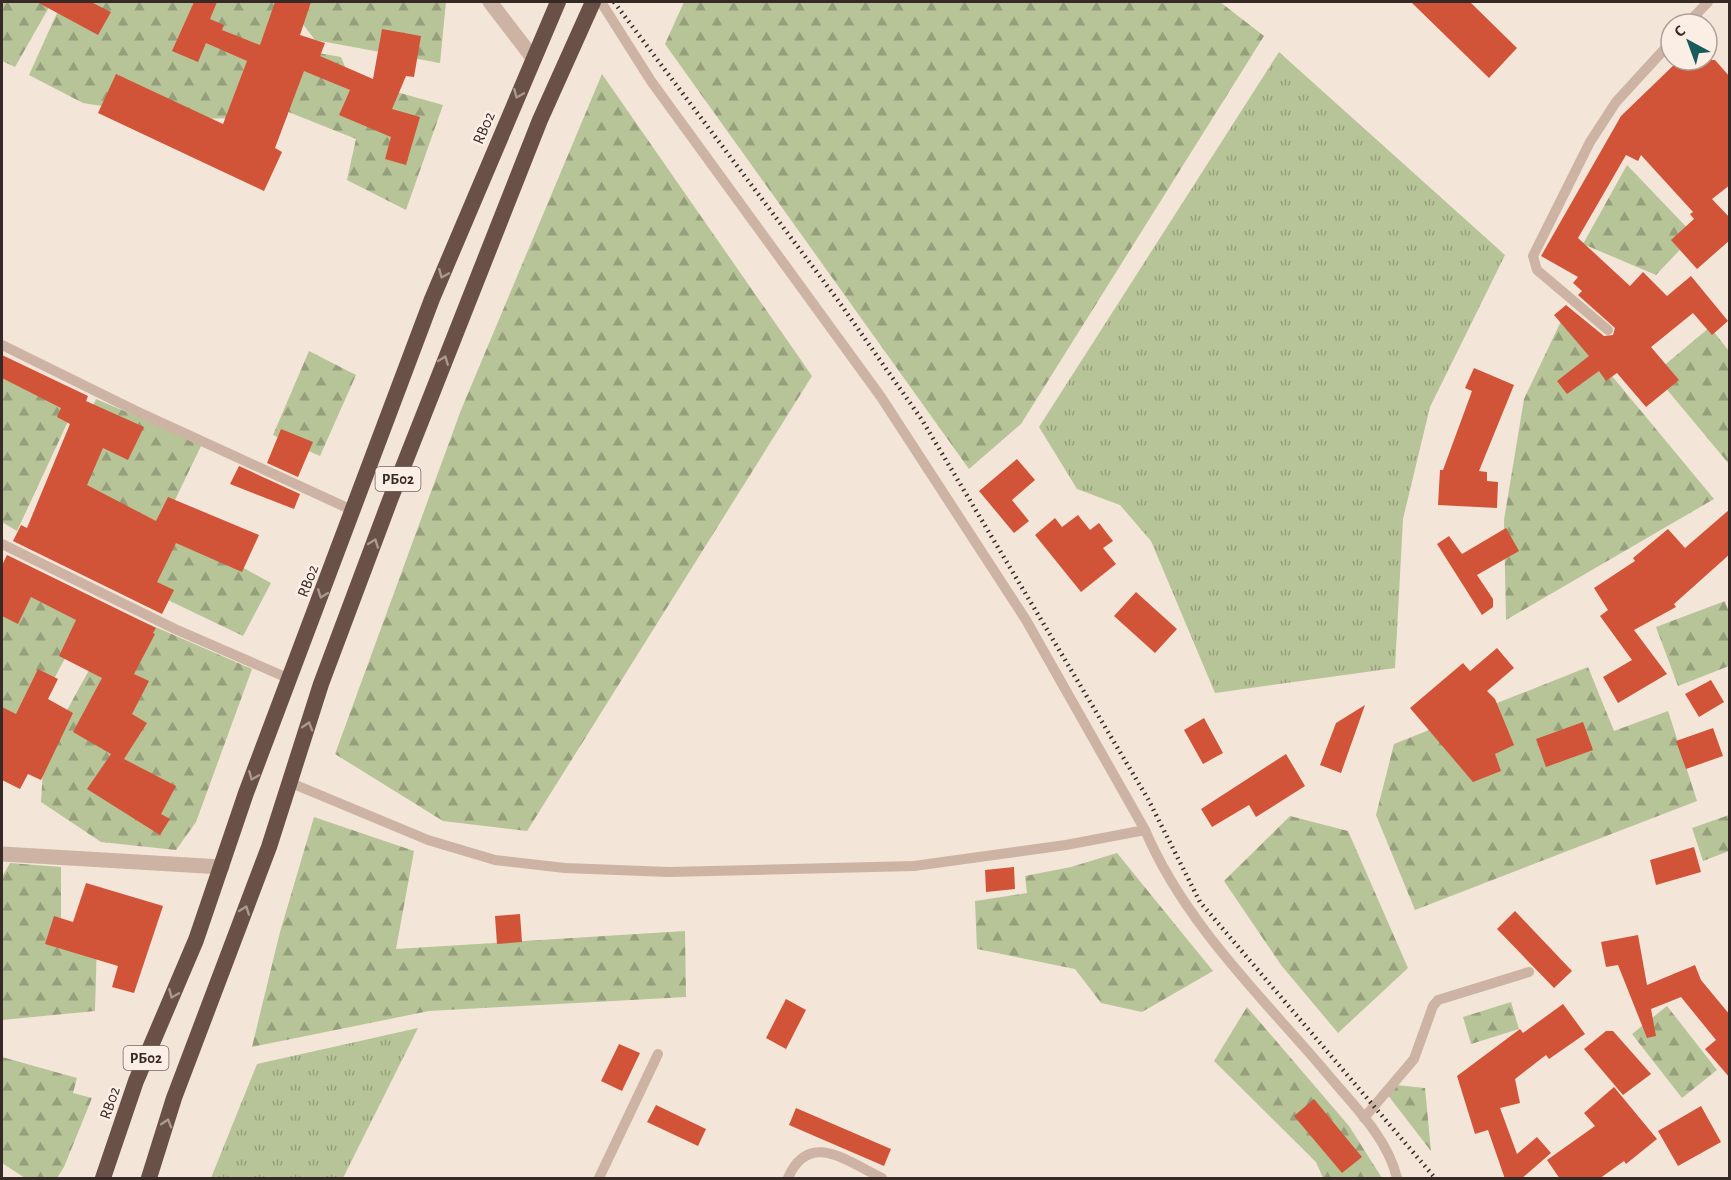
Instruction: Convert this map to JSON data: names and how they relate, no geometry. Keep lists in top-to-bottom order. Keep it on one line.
{"streets":{"highway":["RB02","РБ02"]},"north":"top left"}
